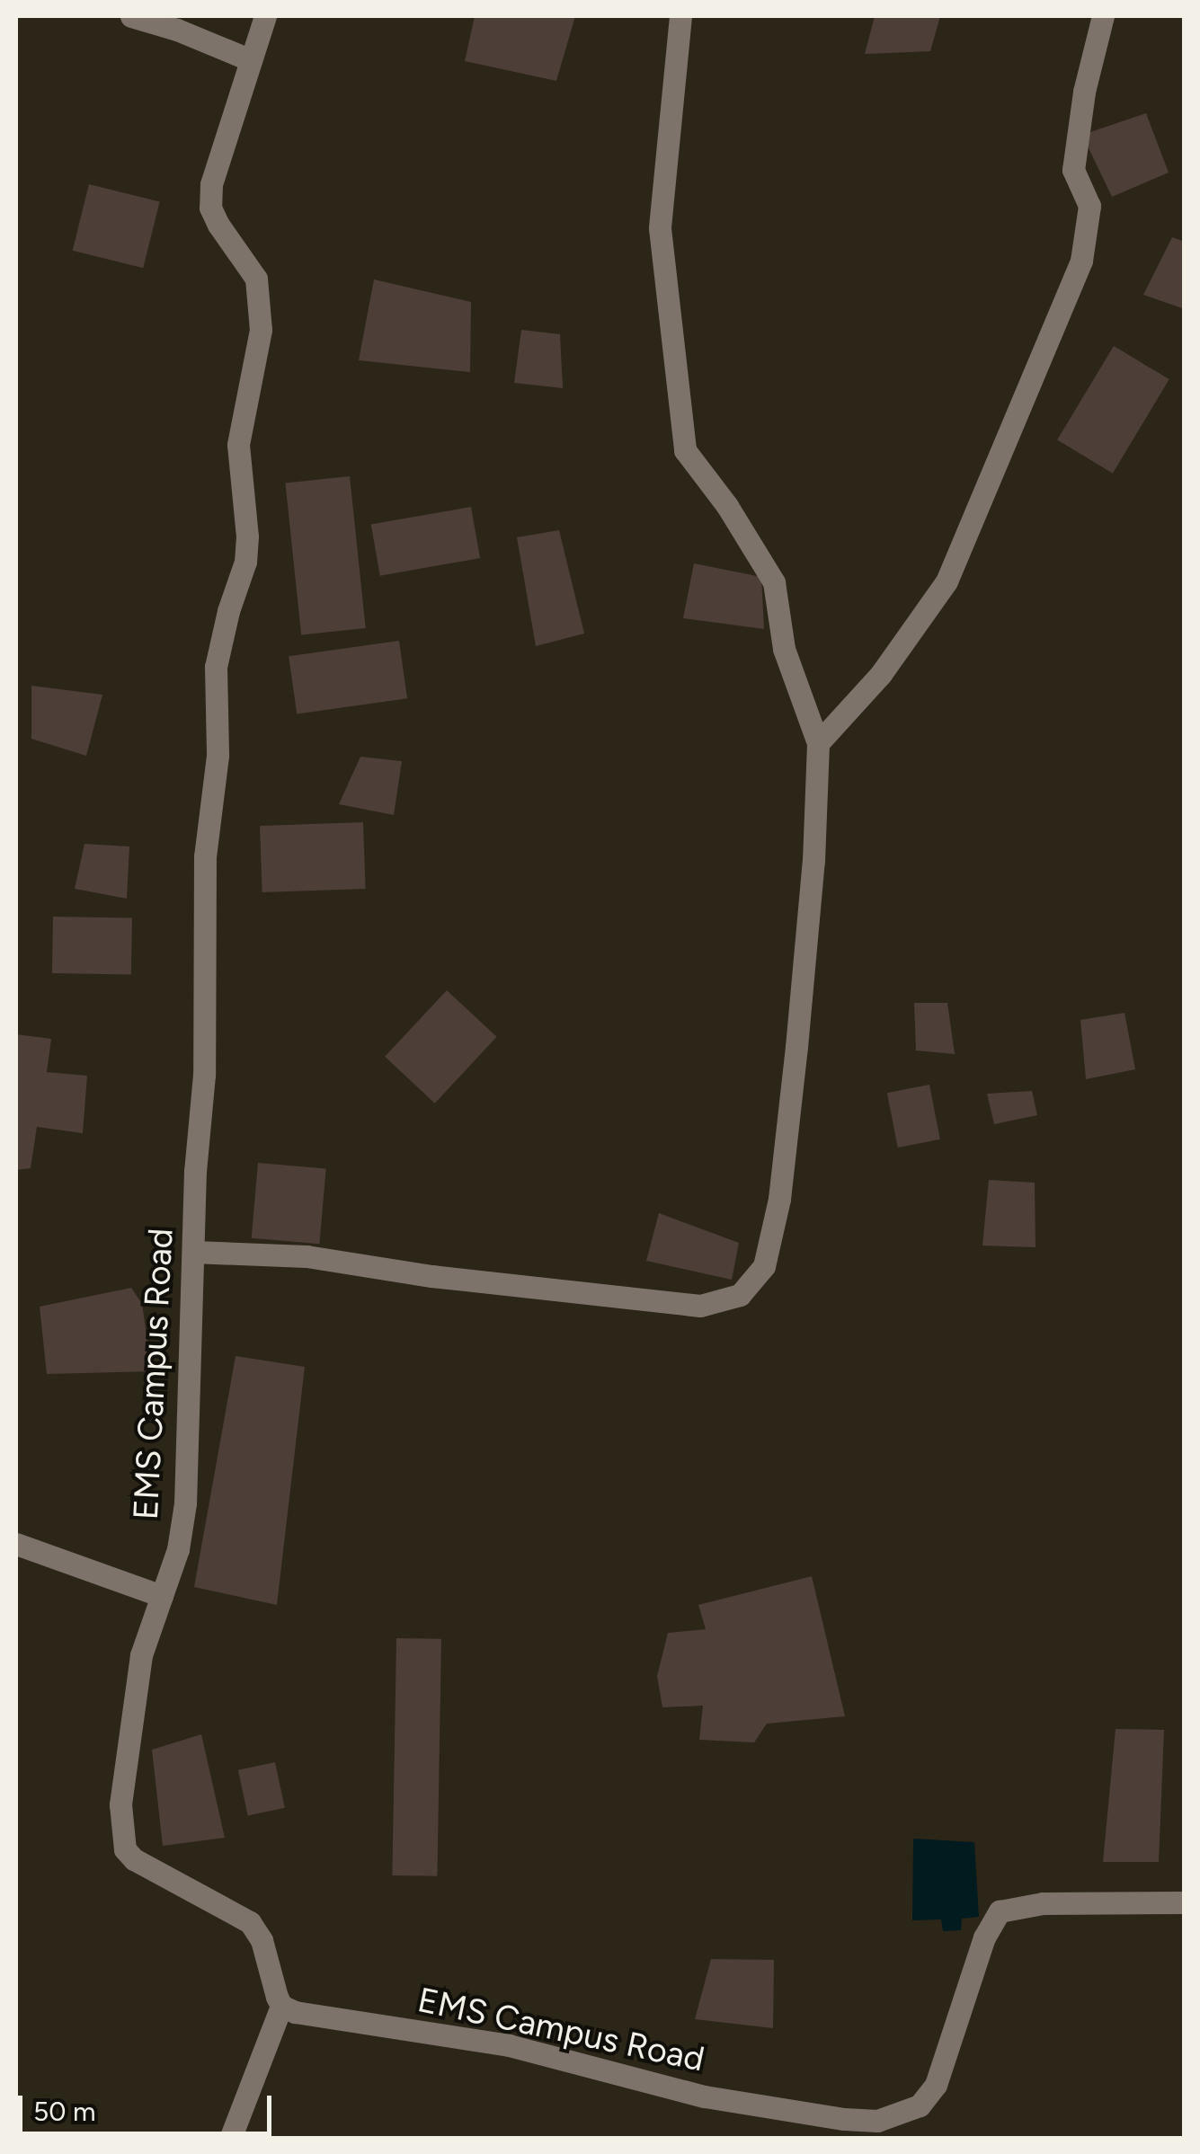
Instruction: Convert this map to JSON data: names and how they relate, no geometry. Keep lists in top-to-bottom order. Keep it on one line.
{"streets":{"street":["EMS Campus Road"]},"scale_bar":"50 m"}
